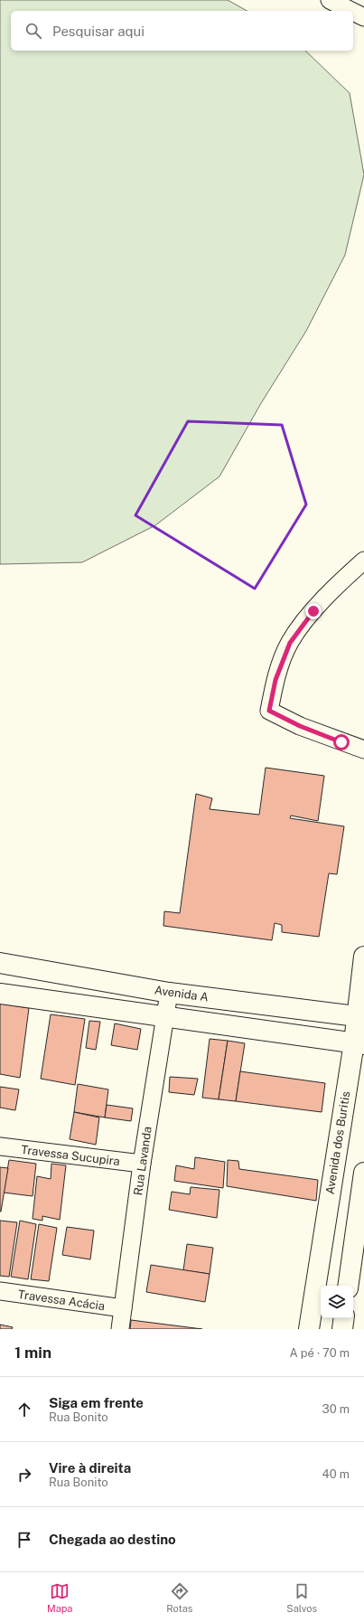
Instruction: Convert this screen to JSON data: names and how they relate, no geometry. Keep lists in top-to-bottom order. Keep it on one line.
{"streets":{"street":["Avenida A","Avenida dos Buritis","Travessa Sucupira","Rua Lavanda","Travessa Acácia"]},"crossings":[["Avenida A","Avenida dos Buritis"],["Avenida A","Rua Lavanda"],["Travessa Sucupira","Rua Lavanda"],["Rua Lavanda","Travessa Acácia"]],"page":{"search":"Pesquisar aqui","heading":["1 min","A pé · 70 m"],"list":[["Siga em frente","Rua Bonito","30 m"],["Vire à direita","Rua Bonito","40 m"],"Chegada ao destino"],"nav":["Mapa","Rotas","Salvos"]}}
